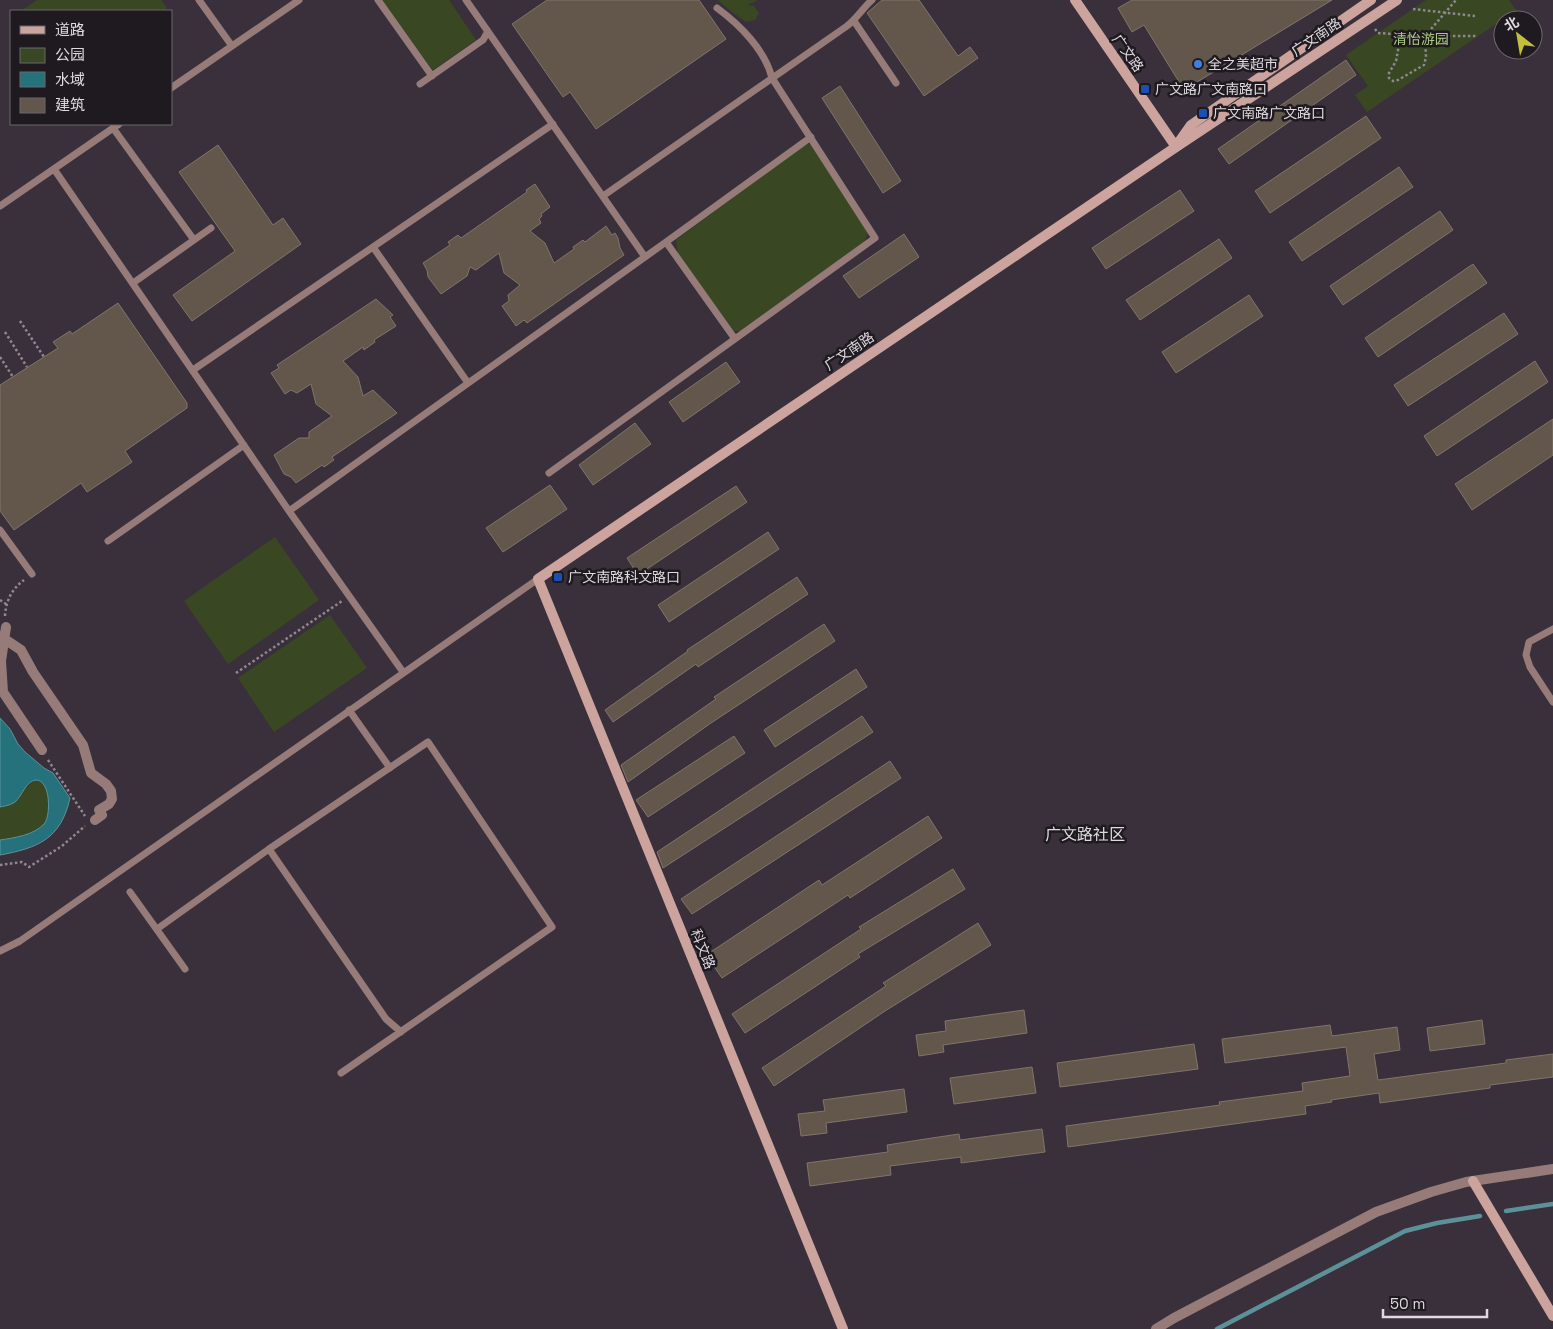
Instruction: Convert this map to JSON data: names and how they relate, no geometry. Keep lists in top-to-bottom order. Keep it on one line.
{"streets":{"street":["广文南路","广文路","科文路"]},"crossings":[["广文南路","广文路"],["广文南路","科文路"]],"districts":["广文路社区"],"parks":["清怡游园"],"places":{"other":["全之美超市"],"transit":["广文路广文南路口","广文南路广文路口","广文南路科文路口"]},"legend":["道路","公园","水域","建筑"],"scale_bar":"50 m","north":"top left"}
